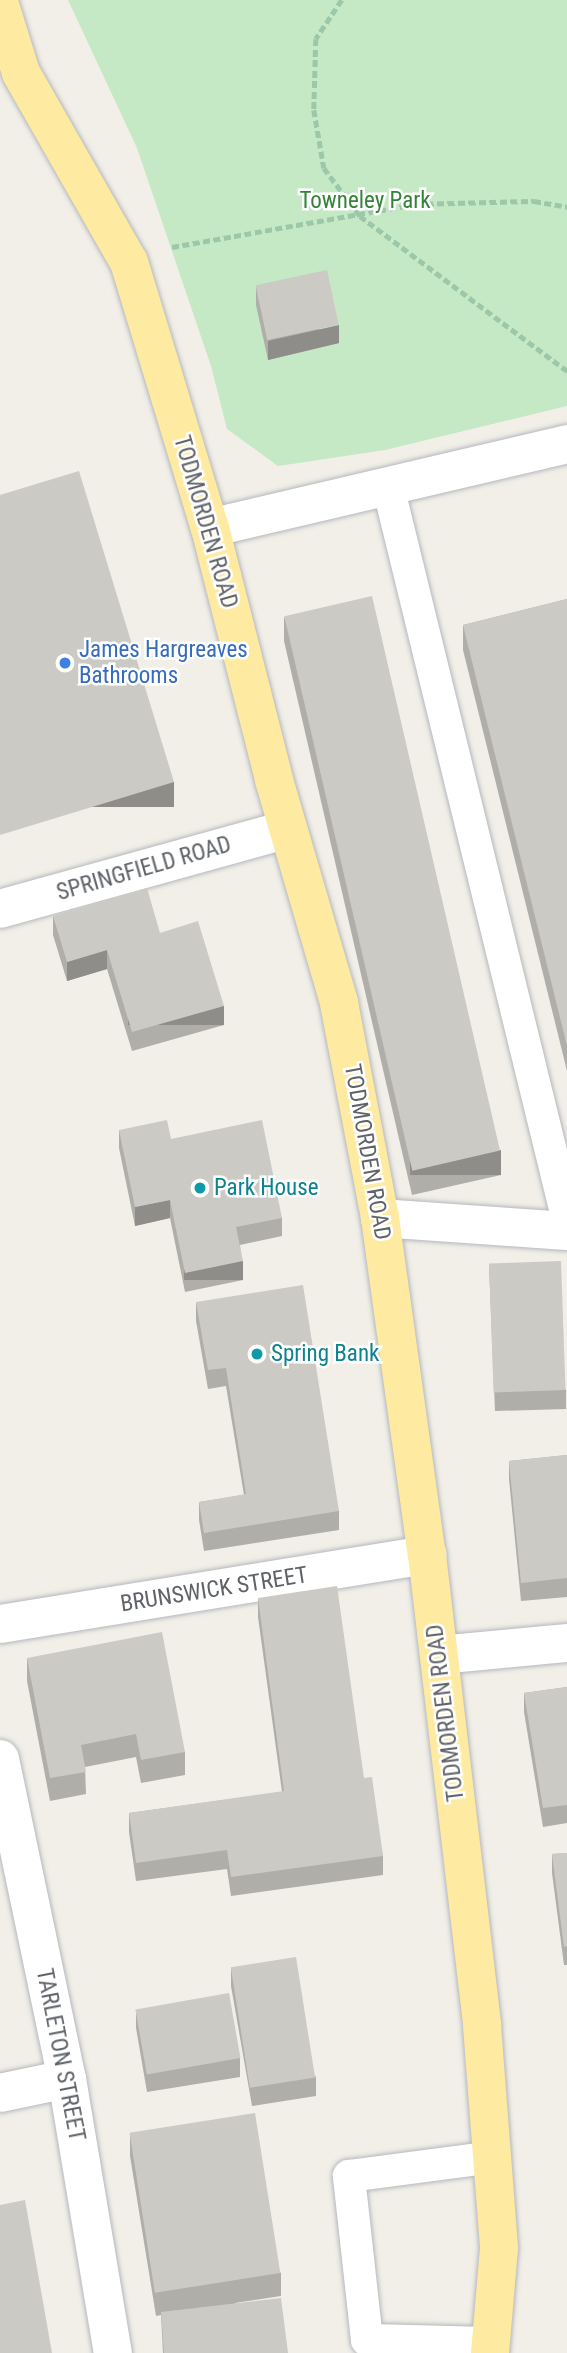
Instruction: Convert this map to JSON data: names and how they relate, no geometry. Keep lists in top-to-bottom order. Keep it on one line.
{"streets":{"highway":["TODMORDEN ROAD"],"street":["SPRINGFIELD ROAD","BRUNSWICK STREET","TARLETON STREET"]},"crossings":[["TODMORDEN ROAD","SPRINGFIELD ROAD"],["TODMORDEN ROAD","BRUNSWICK STREET"]],"parks":["Towneley Park"],"places":["James Hargreaves Bathrooms","Park House","Spring Bank"]}
